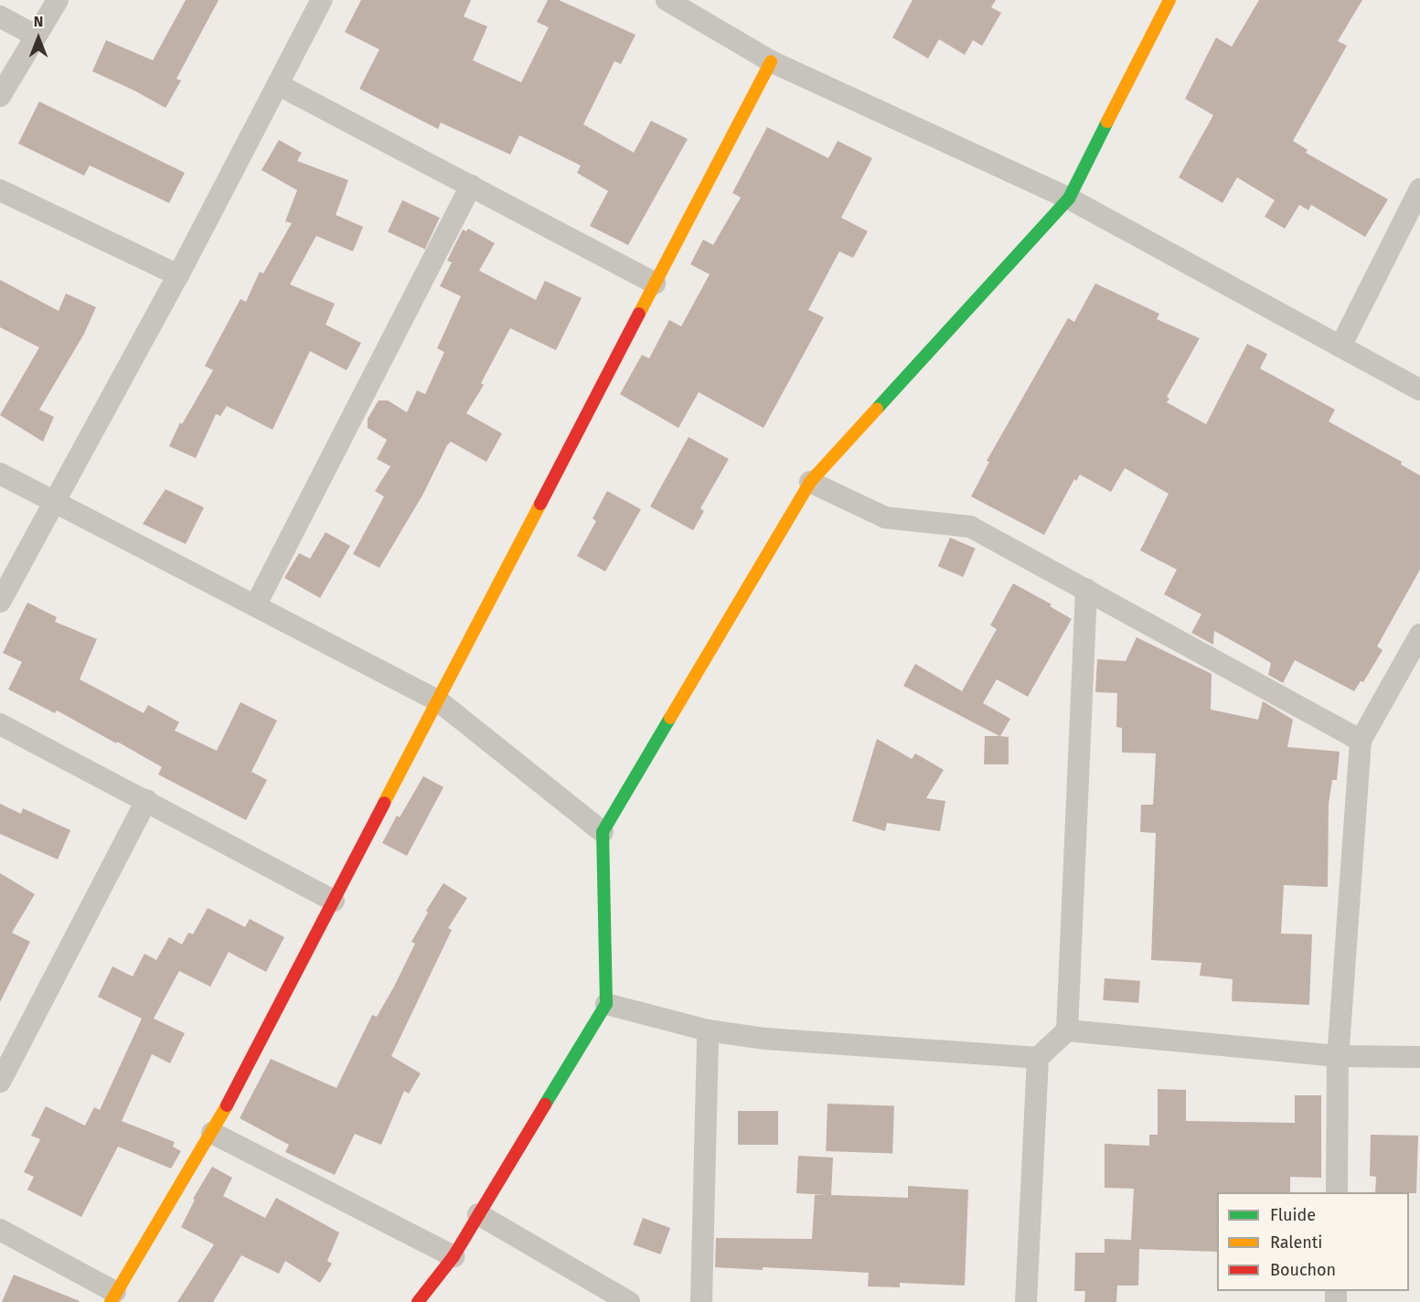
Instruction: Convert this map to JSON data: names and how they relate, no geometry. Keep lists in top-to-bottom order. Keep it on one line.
{"legend":["Fluide","Ralenti","Bouchon"],"north":"top"}
